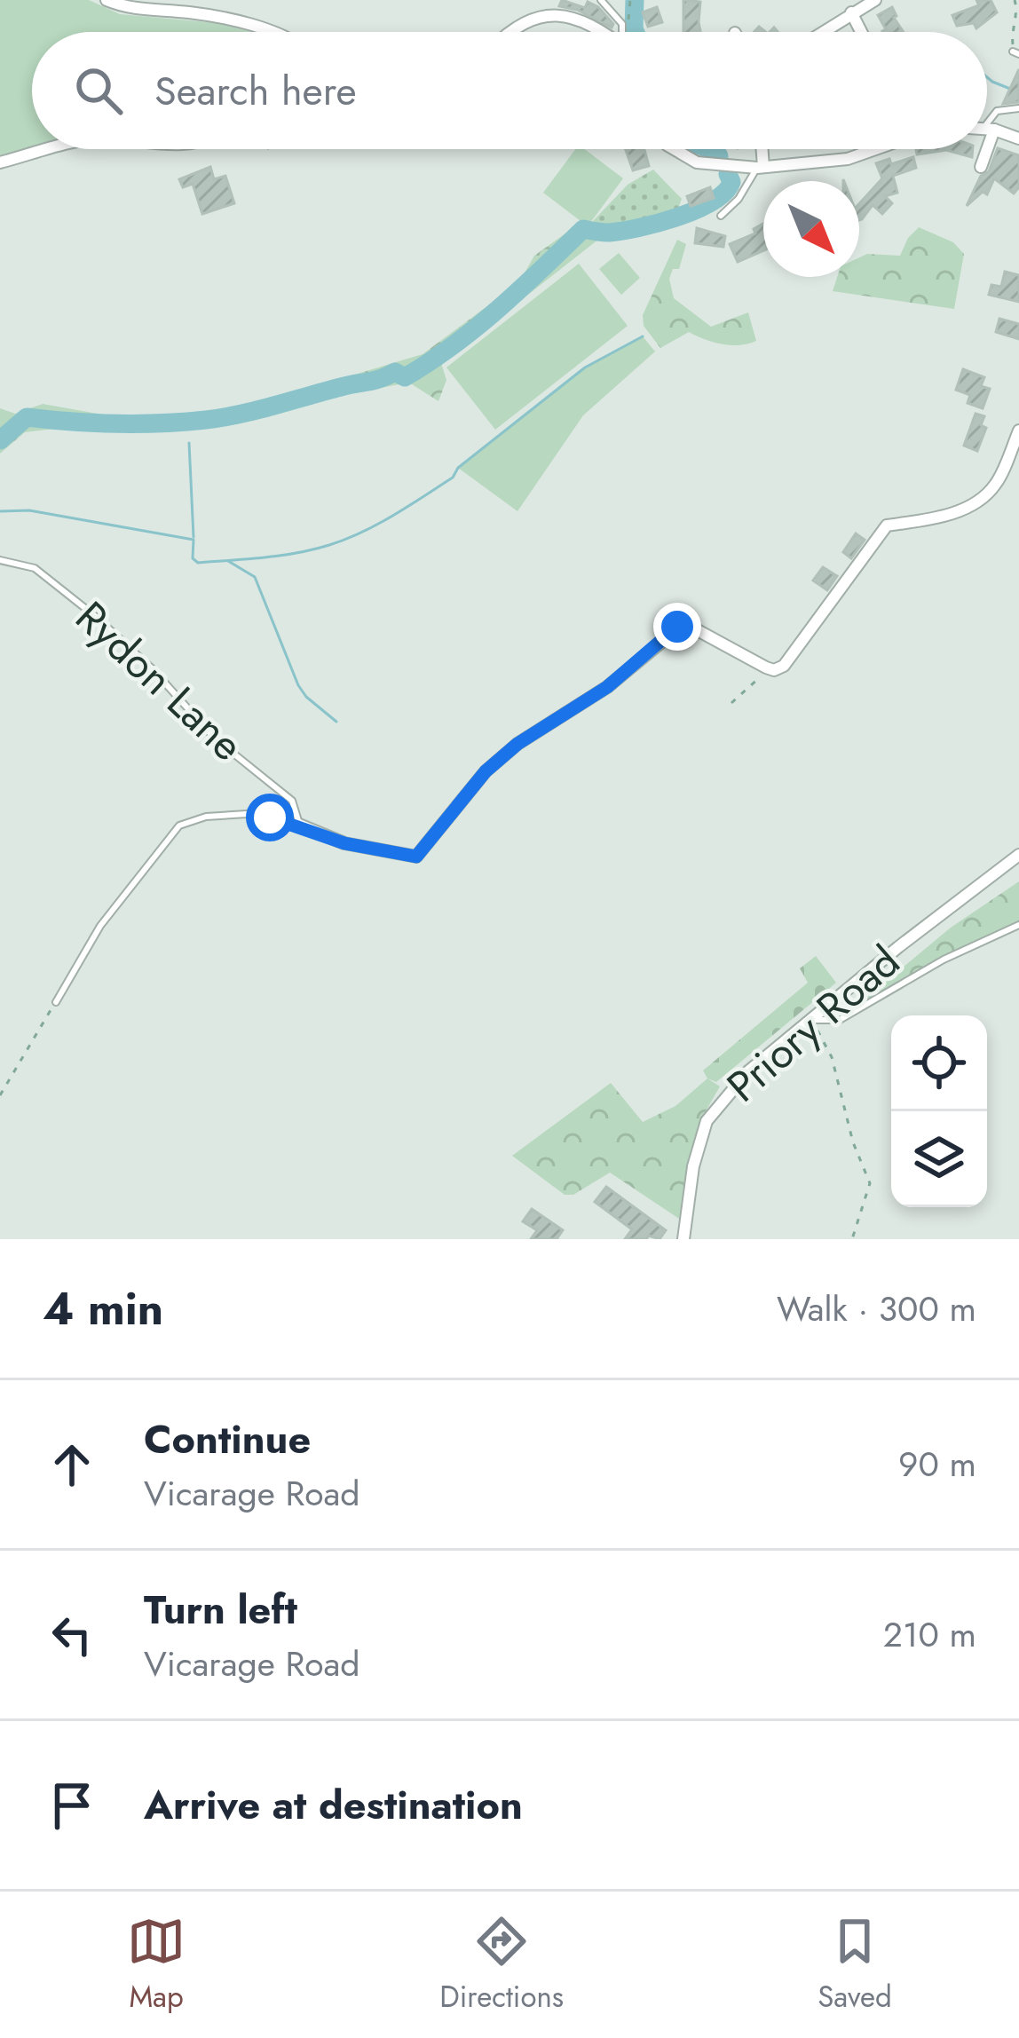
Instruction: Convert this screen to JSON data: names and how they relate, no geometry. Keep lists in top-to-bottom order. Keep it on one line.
{"streets":{"street":["Priory Road"],"lane":["Rydon Lane"]},"north":"bottom right","page":{"search":"Search here","heading":["4 min","Walk · 300 m"],"list":[["Continue","Vicarage Road","90 m"],["Turn left","Vicarage Road","210 m"],"Arrive at destination"],"nav":["Map","Directions","Saved"]}}
